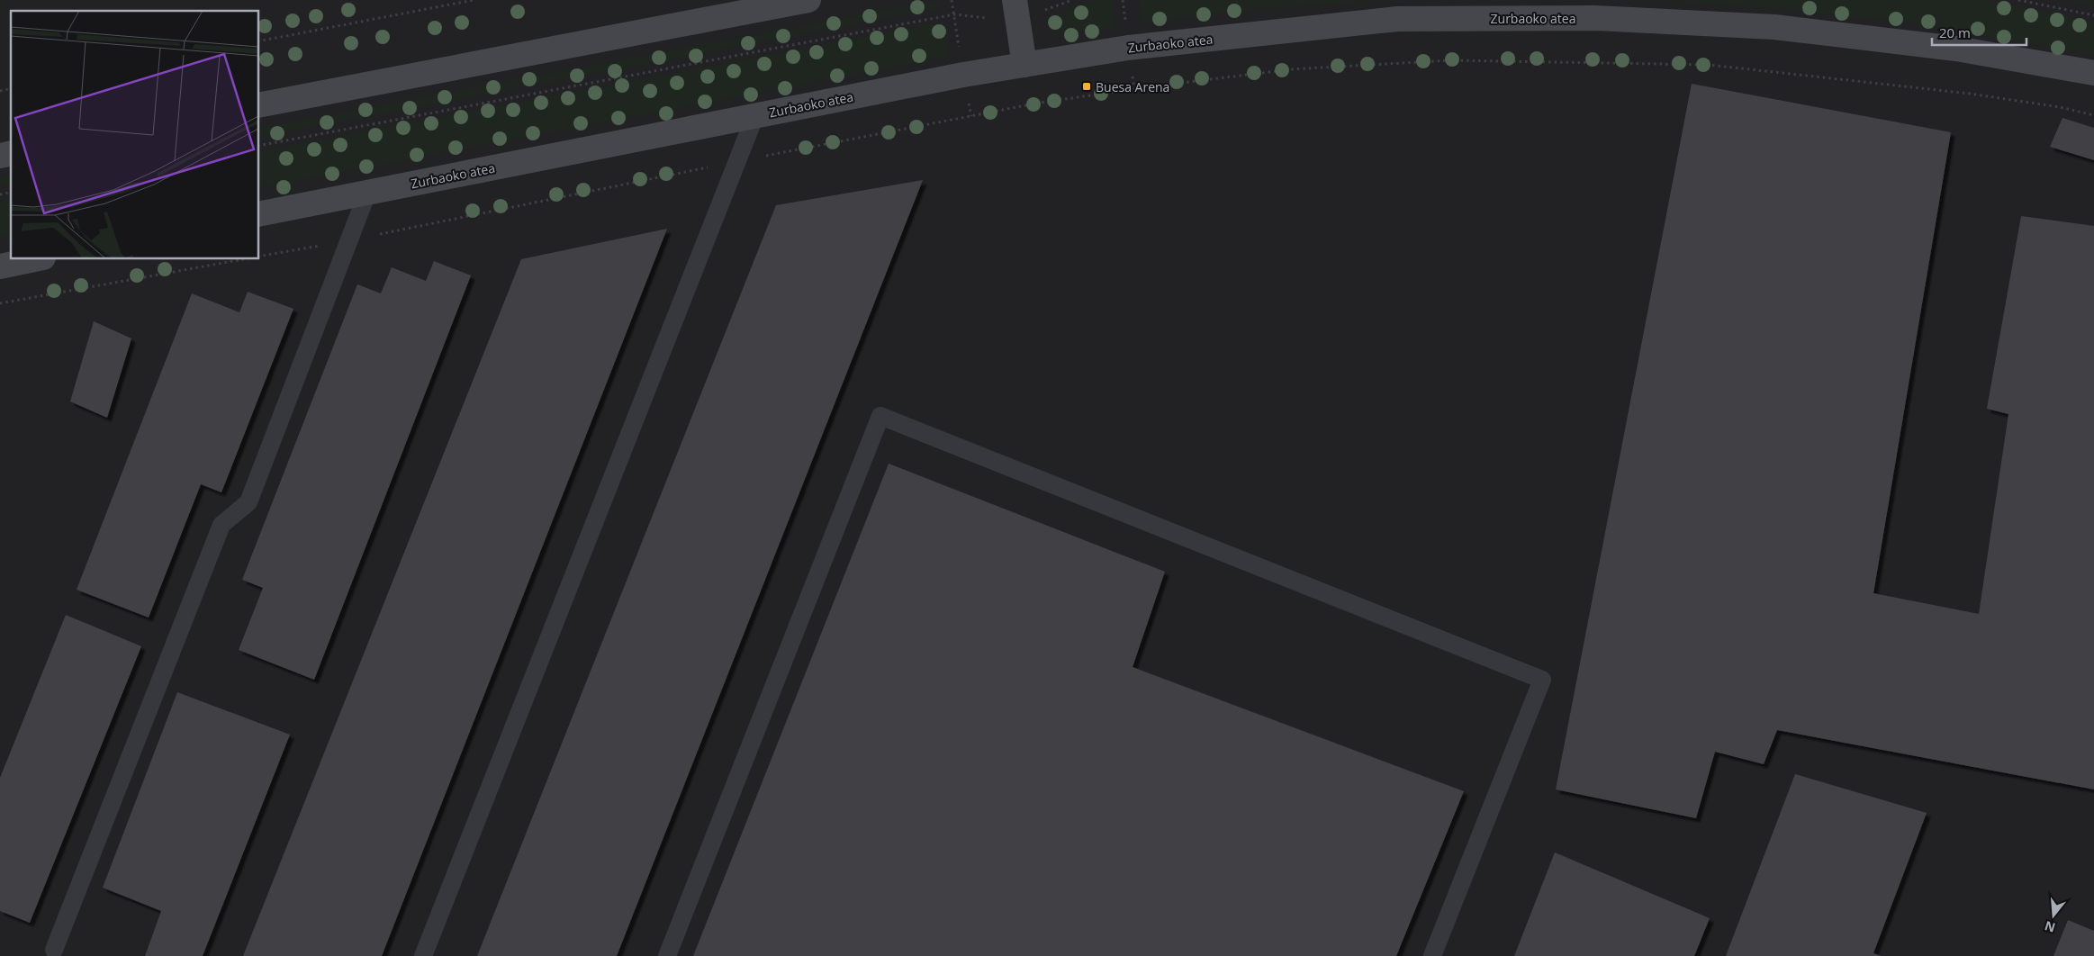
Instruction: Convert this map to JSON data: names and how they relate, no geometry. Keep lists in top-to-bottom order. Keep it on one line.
{"streets":{"street":["Zurbaoko atea"]},"places":{"transit":["Buesa Arena"]},"scale_bar":"20 m","north":"bottom"}
